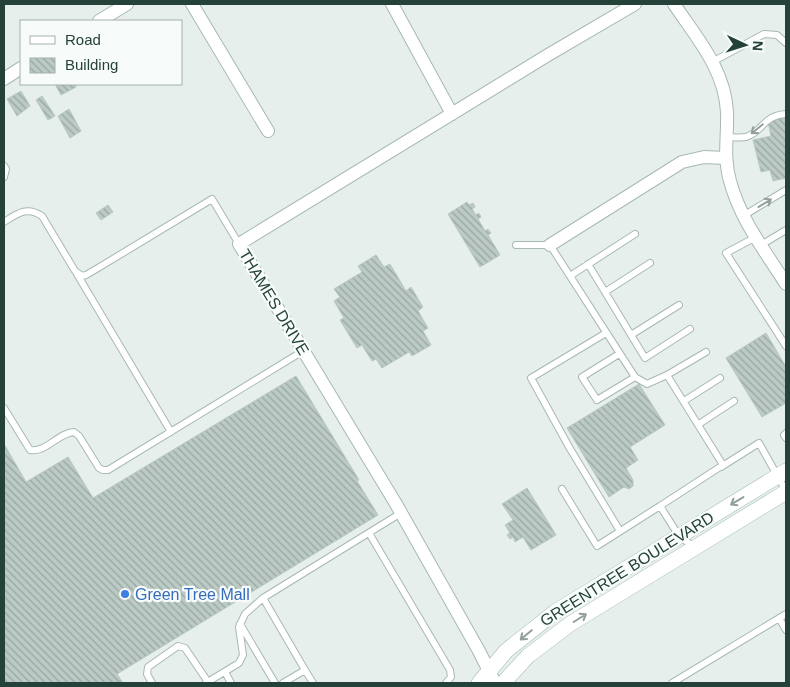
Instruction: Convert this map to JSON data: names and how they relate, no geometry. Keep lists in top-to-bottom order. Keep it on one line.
{"streets":{"main road":["GREENTREE BOULEVARD"],"street":["THAMES DRIVE"]},"crossings":[["THAMES DRIVE","GREENTREE BOULEVARD"]],"places":["Green Tree Mall"],"legend":["Road","Building"],"north":"right"}
